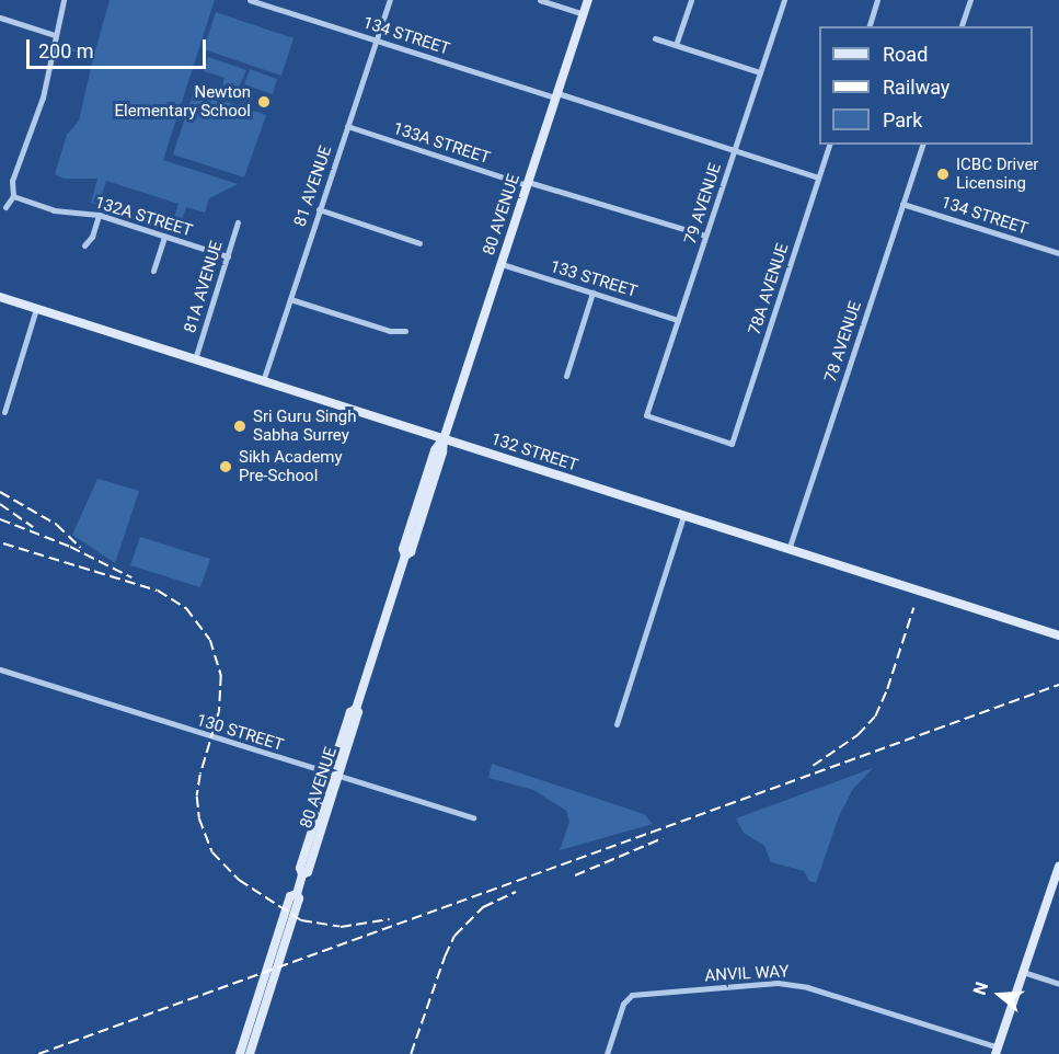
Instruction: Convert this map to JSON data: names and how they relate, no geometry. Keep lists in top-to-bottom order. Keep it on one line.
{"streets":{"main road":["80 AVENUE","132 STREET"],"street":["134 STREET","133A STREET","81 AVENUE","79 AVENUE","132A STREET","133 STREET","81A AVENUE","78A AVENUE","78 AVENUE","130 STREET","ANVIL WAY"]},"crossings":[["134 STREET","81 AVENUE"],["134 STREET","79 AVENUE"],["134 STREET","80 AVENUE"],["134 STREET","78A AVENUE"],["134 STREET","78 AVENUE"],["133A STREET","81 AVENUE"],["133A STREET","79 AVENUE"],["133A STREET","80 AVENUE"],["81 AVENUE","132 STREET"],["79 AVENUE","133 STREET"],["79 AVENUE","78A AVENUE"],["80 AVENUE","133 STREET"],["80 AVENUE","132 STREET"],["80 AVENUE","130 STREET"],["132A STREET","81A AVENUE"],["81A AVENUE","132 STREET"],["78 AVENUE","132 STREET"]],"places":["Newton Elementary School","ICBC Driver Licensing","Sri Guru Singh Sabha Surrey","Sikh Academy Pre-School"],"legend":["Road","Railway","Park"],"scale_bar":"200 m","north":"left"}
